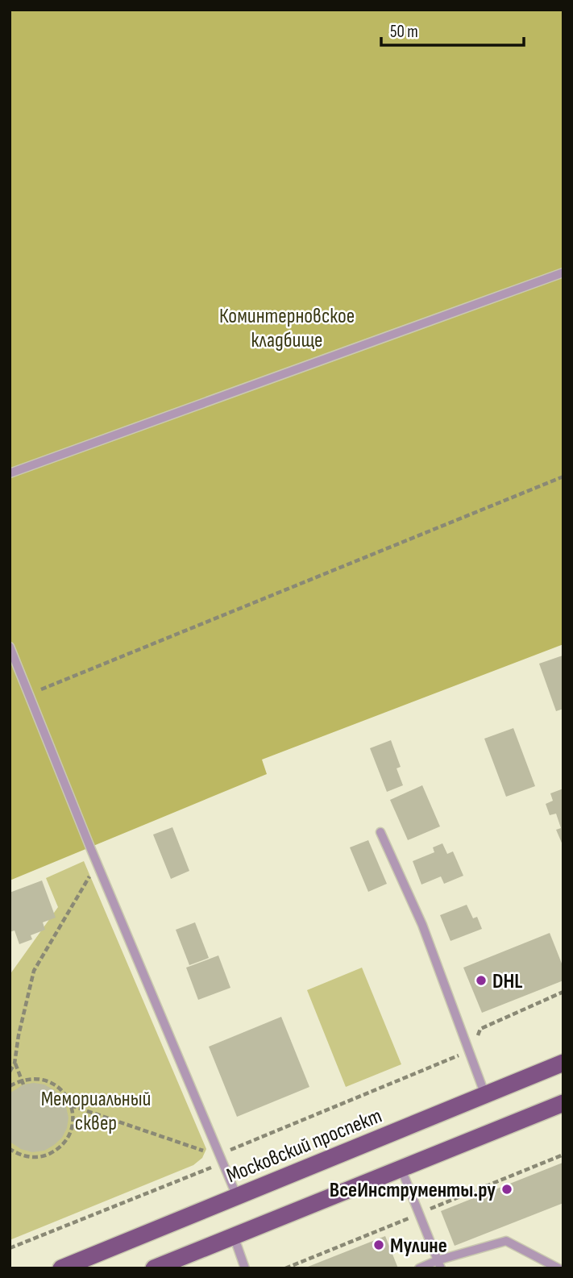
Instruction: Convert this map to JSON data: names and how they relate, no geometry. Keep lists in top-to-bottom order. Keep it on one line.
{"streets":{"main road":["Московский проспект"]},"parks":["Коминтерновское кладбище","Мемориальный сквер"],"places":["DHL","ВсеИнструменты.ру","Мулине"],"scale_bar":"50 m"}
